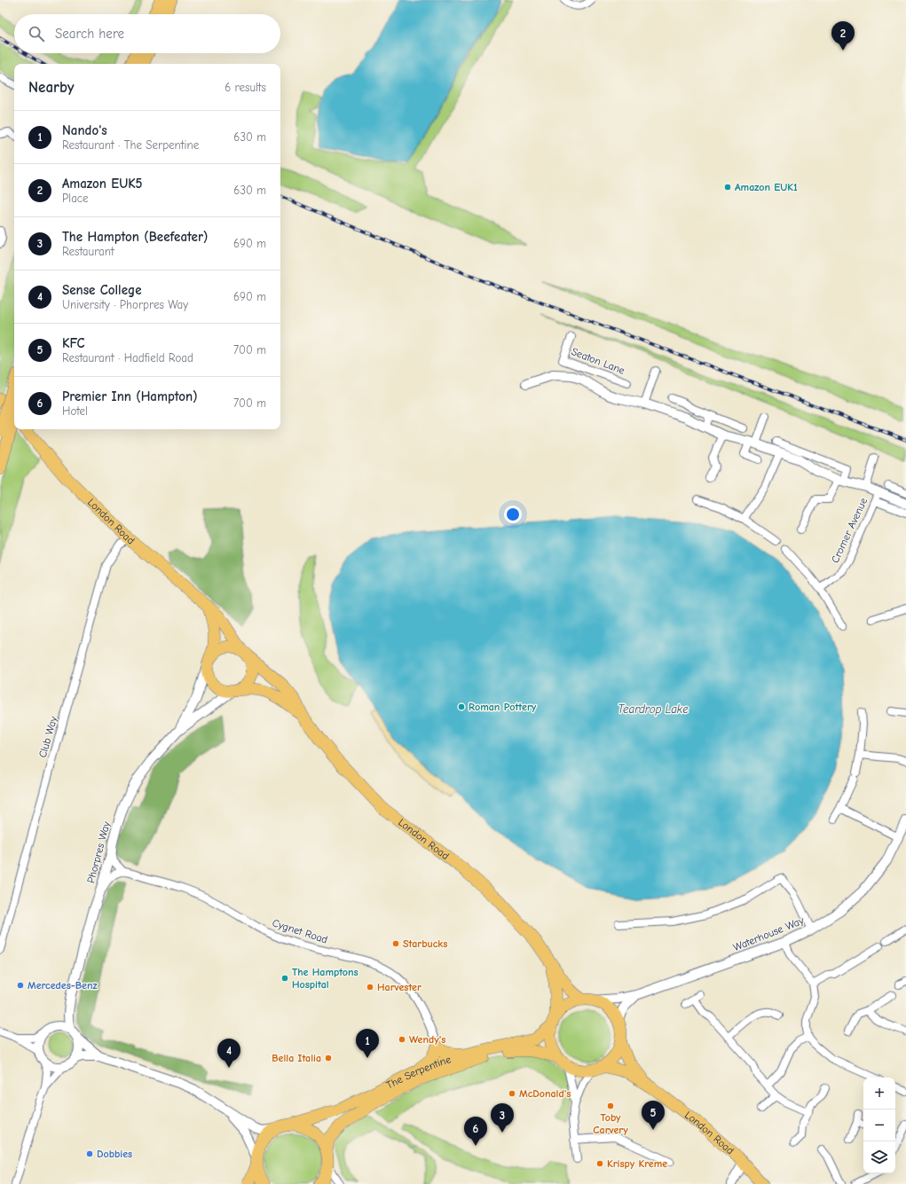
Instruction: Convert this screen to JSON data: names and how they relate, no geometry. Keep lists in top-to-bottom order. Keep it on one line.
{"streets":{"main road":["London Road","The Serpentine"],"street":["Seaton Lane","Cromer Avenue","Club Way","Phorpres Way","Cygnet Road","Waterhouse Way"]},"crossings":[["London Road","Club Way"],["London Road","Phorpres Way"],["London Road","Waterhouse Way"],["London Road","The Serpentine"],["Waterhouse Way","The Serpentine"]],"water":["Teardrop Lake"],"places":["Amazon EUK1","Roman Pottery","Starbucks","The Hamptons Hospital","Mercedes-Benz","Harvester","Wendy's","Bella Italia","McDonald's","Toby Carvery","Dobbies","Krispy Kreme"],"page":{"search":"Search here","pins":["2","1","4","5","3","6"],"heading":["Nearby","6 results"],"list":[{"mark":"1","name":"Nando's","note":"Restaurant · The Serpentine","value":"630 m"},{"mark":"2","name":"Amazon EUK5","note":"Place","value":"630 m"},{"mark":"3","name":"The Hampton (Beefeater)","note":"Restaurant","value":"690 m"},{"mark":"4","name":"Sense College","note":"University · Phorpres Way","value":"690 m"},{"mark":"5","name":"KFC","note":"Restaurant · Hadfield Road","value":"700 m"},{"mark":"6","name":"Premier Inn (Hampton)","note":"Hotel","value":"700 m"}],"map_buttons":["+","−"]}}
